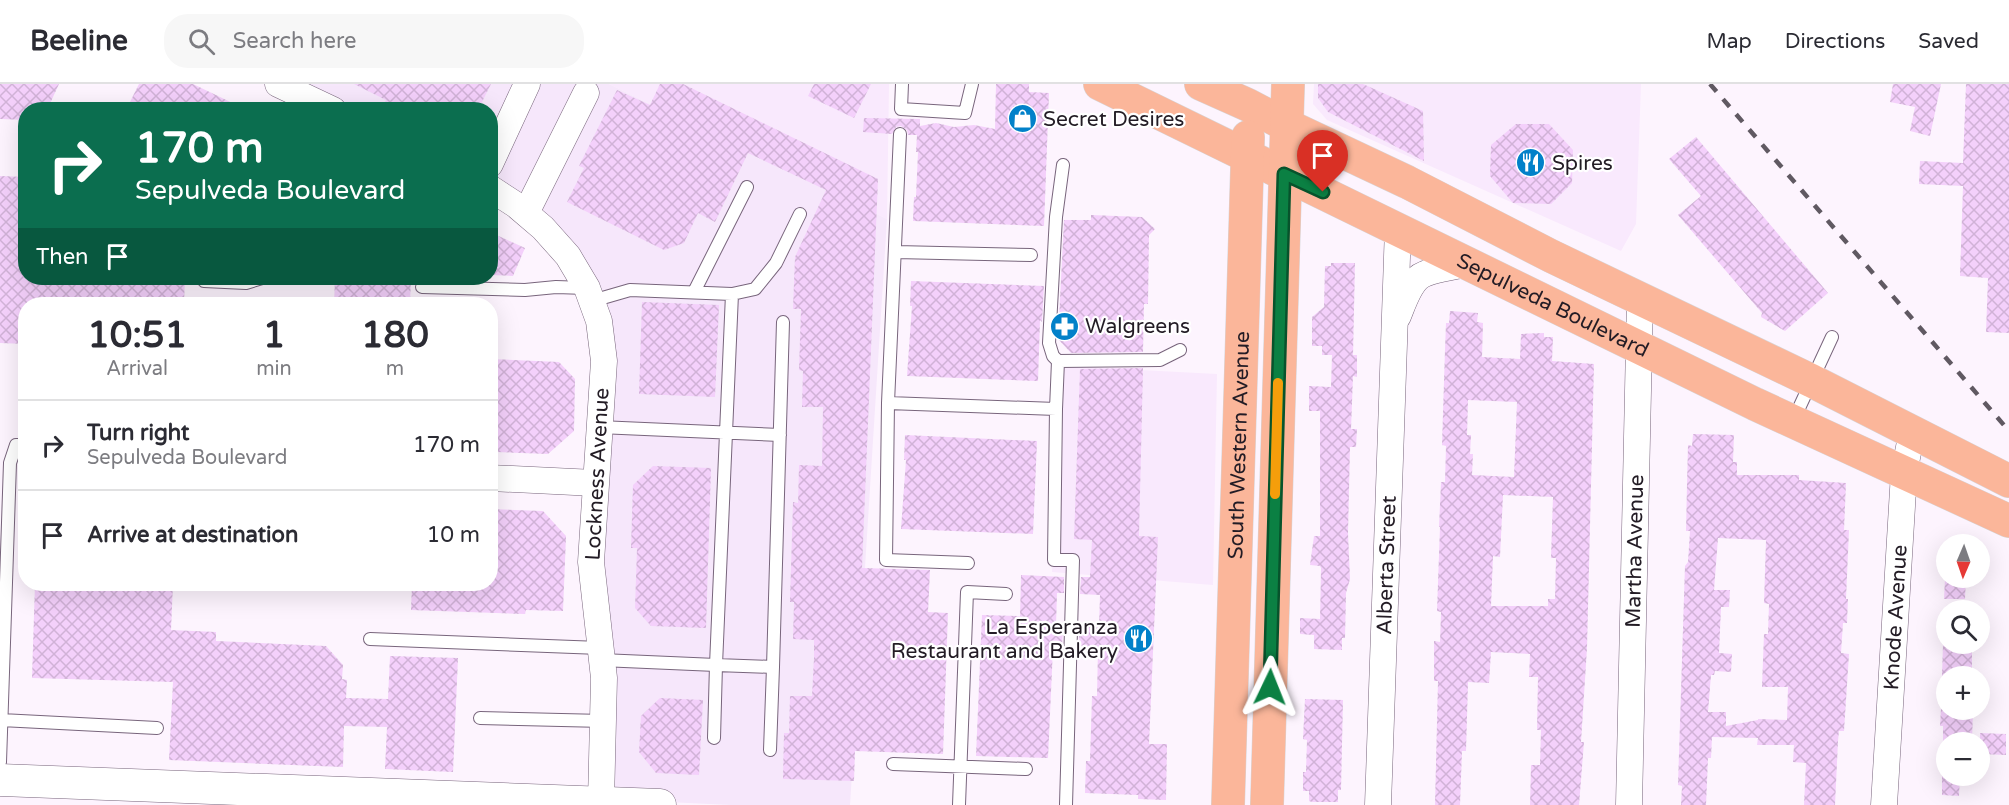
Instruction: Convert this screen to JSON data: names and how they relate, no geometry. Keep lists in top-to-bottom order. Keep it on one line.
{"streets":{"main road":["Sepulveda Boulevard","South Western Avenue"],"street":["Lockness Avenue","Martha Avenue","Alberta Street","Knode Avenue"]},"crossings":[["Sepulveda Boulevard","South Western Avenue"],["Sepulveda Boulevard","Martha Avenue"],["Sepulveda Boulevard","Alberta Street"],["Sepulveda Boulevard","Knode Avenue"]],"places":{"shop":["Secret Desires"],"restaurant":["Spires","La Esperanza Restaurant and Bakery"],"pharmacy":["Walgreens"]},"north":"bottom","page":{"header":"Beeline","search":"Search here","nav":["Map","Directions","Saved"],"turn":["170 m","Sepulveda Boulevard"],"then":"Then","eta":["10:51","Arrival","1","min","180","m"],"list":[{"name":"Turn right","note":"Sepulveda Boulevard","value":"170 m"},{"name":"Arrive at destination","value":"10 m"}],"map_buttons":["+","−"]}}
